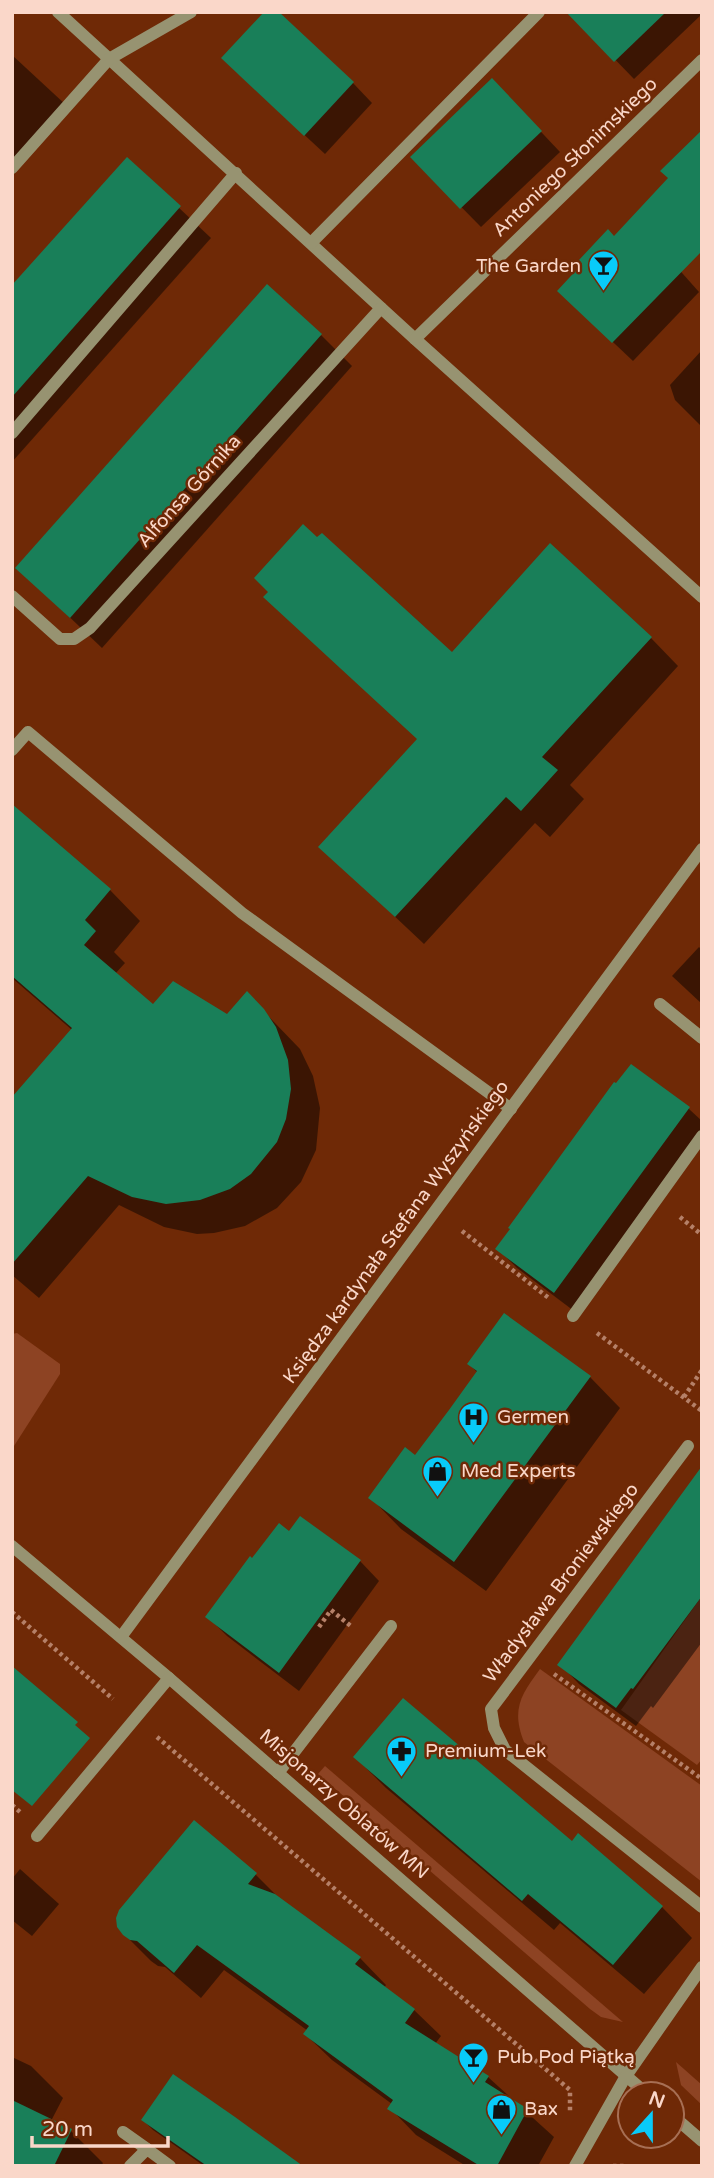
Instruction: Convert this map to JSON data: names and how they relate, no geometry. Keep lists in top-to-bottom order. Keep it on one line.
{"streets":{"street":["Antoniego Słonimskiego","Alfonsa Górnika","Księdza kardynała Stefana Wyszyńskiego","Władysława Broniewskiego","Misjonarzy Oblatów MN"]},"crossings":[["Księdza kardynała Stefana Wyszyńskiego","Misjonarzy Oblatów MN"]],"places":{"bar":["The Garden","Pub Pod Piątką"],"hospital":["Germen"],"shop":["Med Experts","Bax"],"pharmacy":["Premium-Lek"]},"scale_bar":"20 m","north":"top"}
